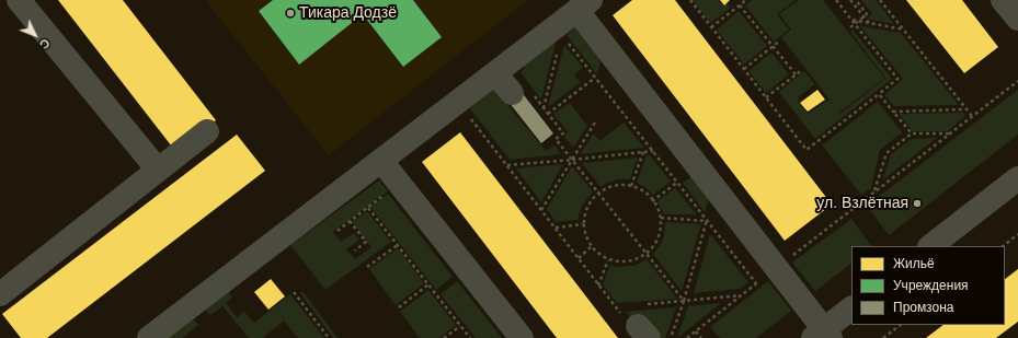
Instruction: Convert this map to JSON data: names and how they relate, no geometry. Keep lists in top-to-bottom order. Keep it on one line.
{"places":["Тикара Додзё","ул. Взлётная"],"legend":["Жильё","Учреждения","Промзона"],"north":"bottom right"}
